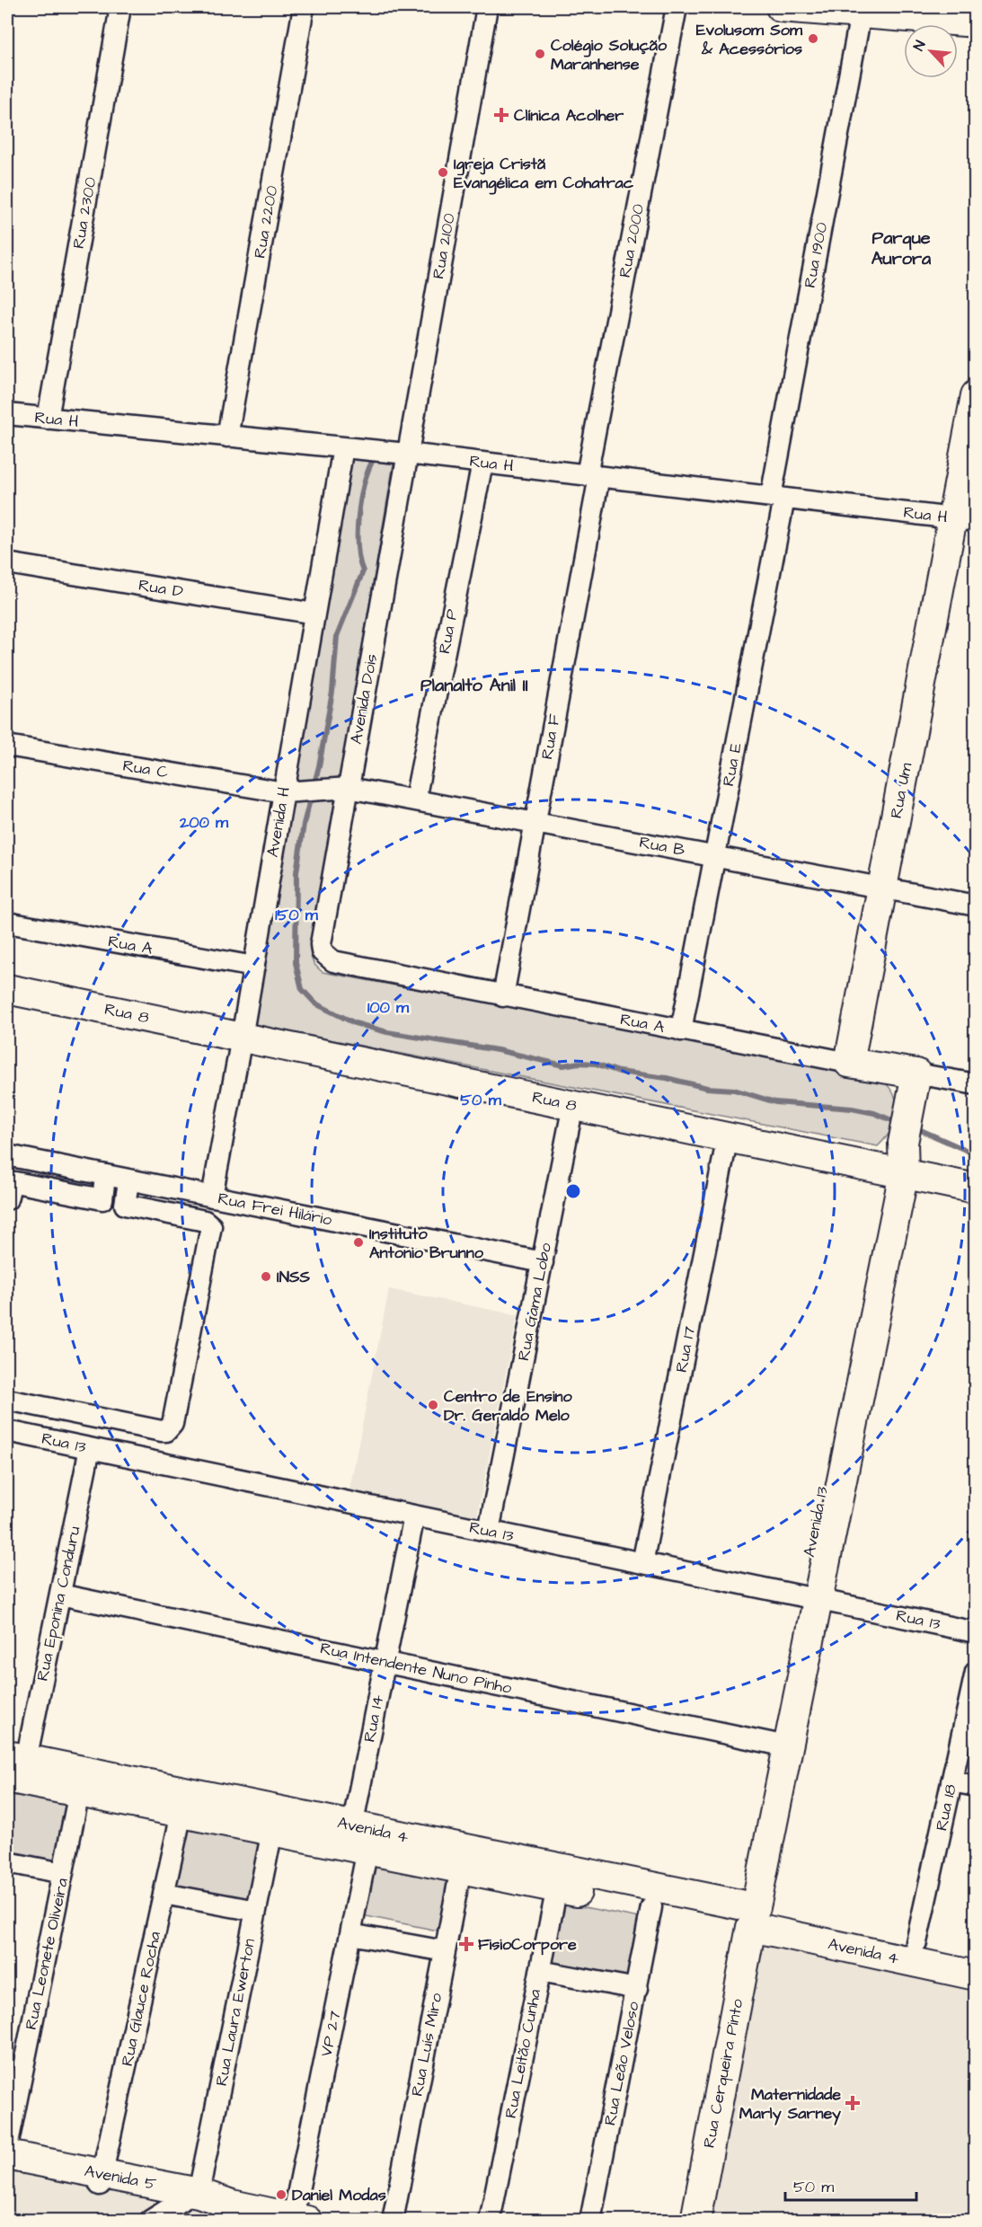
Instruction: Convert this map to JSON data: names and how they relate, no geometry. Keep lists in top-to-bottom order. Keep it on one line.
{"streets":{"street":["Rua 2300","Rua 2200","Rua 2000","Rua 2100","Rua 1900","Rua H","Rua D","Rua P","Avenida Dois","Rua F","Rua E","Rua C","Rua Um","Avenida H","Rua B","Rua A","Rua 8","Rua Frei Hilário","Rua Gama Lobo","Rua 17","Rua 13","Avenida 13","Rua Eponina Conduru","Rua Intendente Nuno Pinho","Rua 14","Rua 18","Avenida 4","Rua Leonete Oliveira","Rua Glauce Rocha","Rua Laura Ewerton","VP 27","Rua Luís Miro","Rua Leitão Cunha","Rua Leão Veloso","Rua Cerqueira Pinto","Avenida 5"]},"crossings":[["Rua 2300","Rua H"],["Rua 2200","Rua H"],["Rua 2000","Rua H"],["Rua 2000","Rua F"],["Rua 2100","Rua H"],["Rua 2100","Avenida Dois"],["Rua 1900","Rua H"],["Rua 1900","Rua E"],["Rua H","Rua P"],["Rua H","Avenida Dois"],["Rua H","Rua F"],["Rua H","Rua E"],["Rua H","Rua Um"],["Rua H","Avenida H"],["Rua D","Avenida H"],["Rua P","Rua B"],["Avenida Dois","Rua B"],["Avenida Dois","Rua A"],["Rua F","Rua B"],["Rua F","Rua A"],["Rua E","Rua B"],["Rua E","Rua A"],["Rua C","Avenida H"],["Rua C","Rua B"],["Rua Um","Rua B"],["Rua Um","Rua A"],["Avenida H","Rua A"],["Avenida H","Rua 8"],["Avenida H","Rua Frei Hilário"],["Rua A","Avenida 13"],["Rua 8","Rua Gama Lobo"],["Rua 8","Rua 17"],["Rua 8","Avenida 13"],["Rua Frei Hilário","Rua Gama Lobo"],["Rua Gama Lobo","Rua 13"],["Rua 17","Rua 13"],["Rua 13","Avenida 13"],["Rua 13","Rua Eponina Conduru"],["Rua 13","Rua 14"],["Avenida 13","Rua Intendente Nuno Pinho"],["Avenida 13","Avenida 4"],["Avenida 13","Rua Cerqueira Pinto"],["Rua Eponina Conduru","Rua Intendente Nuno Pinho"],["Rua Eponina Conduru","Avenida 4"],["Rua Intendente Nuno Pinho","Rua 14"],["Rua 14","Avenida 4"],["Rua 18","Avenida 4"],["Avenida 4","Rua Leonete Oliveira"],["Avenida 4","Rua Glauce Rocha"],["Avenida 4","Rua Laura Ewerton"],["Avenida 4","VP 27"],["Avenida 4","Rua Luís Miro"],["Avenida 4","Rua Leitão Cunha"],["Avenida 4","Rua Leão Veloso"],["Avenida 4","Rua Cerqueira Pinto"],["Rua Glauce Rocha","Avenida 5"],["Rua Laura Ewerton","Avenida 5"],["VP 27","Avenida 5"]],"districts":["Parque Aurora","Planalto Anil II"],"places":{"other":["Evolusom Som & Acessórios","Colégio Solução Maranhense","Igreja Cristã Evangélica em Cohatrac","Instituto Antonio Brunno","INSS","Centro de Ensino Dr. Geraldo Melo","Daniel Modas"],"health":["Clínica Acolher","FisioCorpore","Maternidade Marly Sarney"]},"scale_bar":"50 m","north":"top left","rings":["200 m","150 m","100 m","50 m"]}
